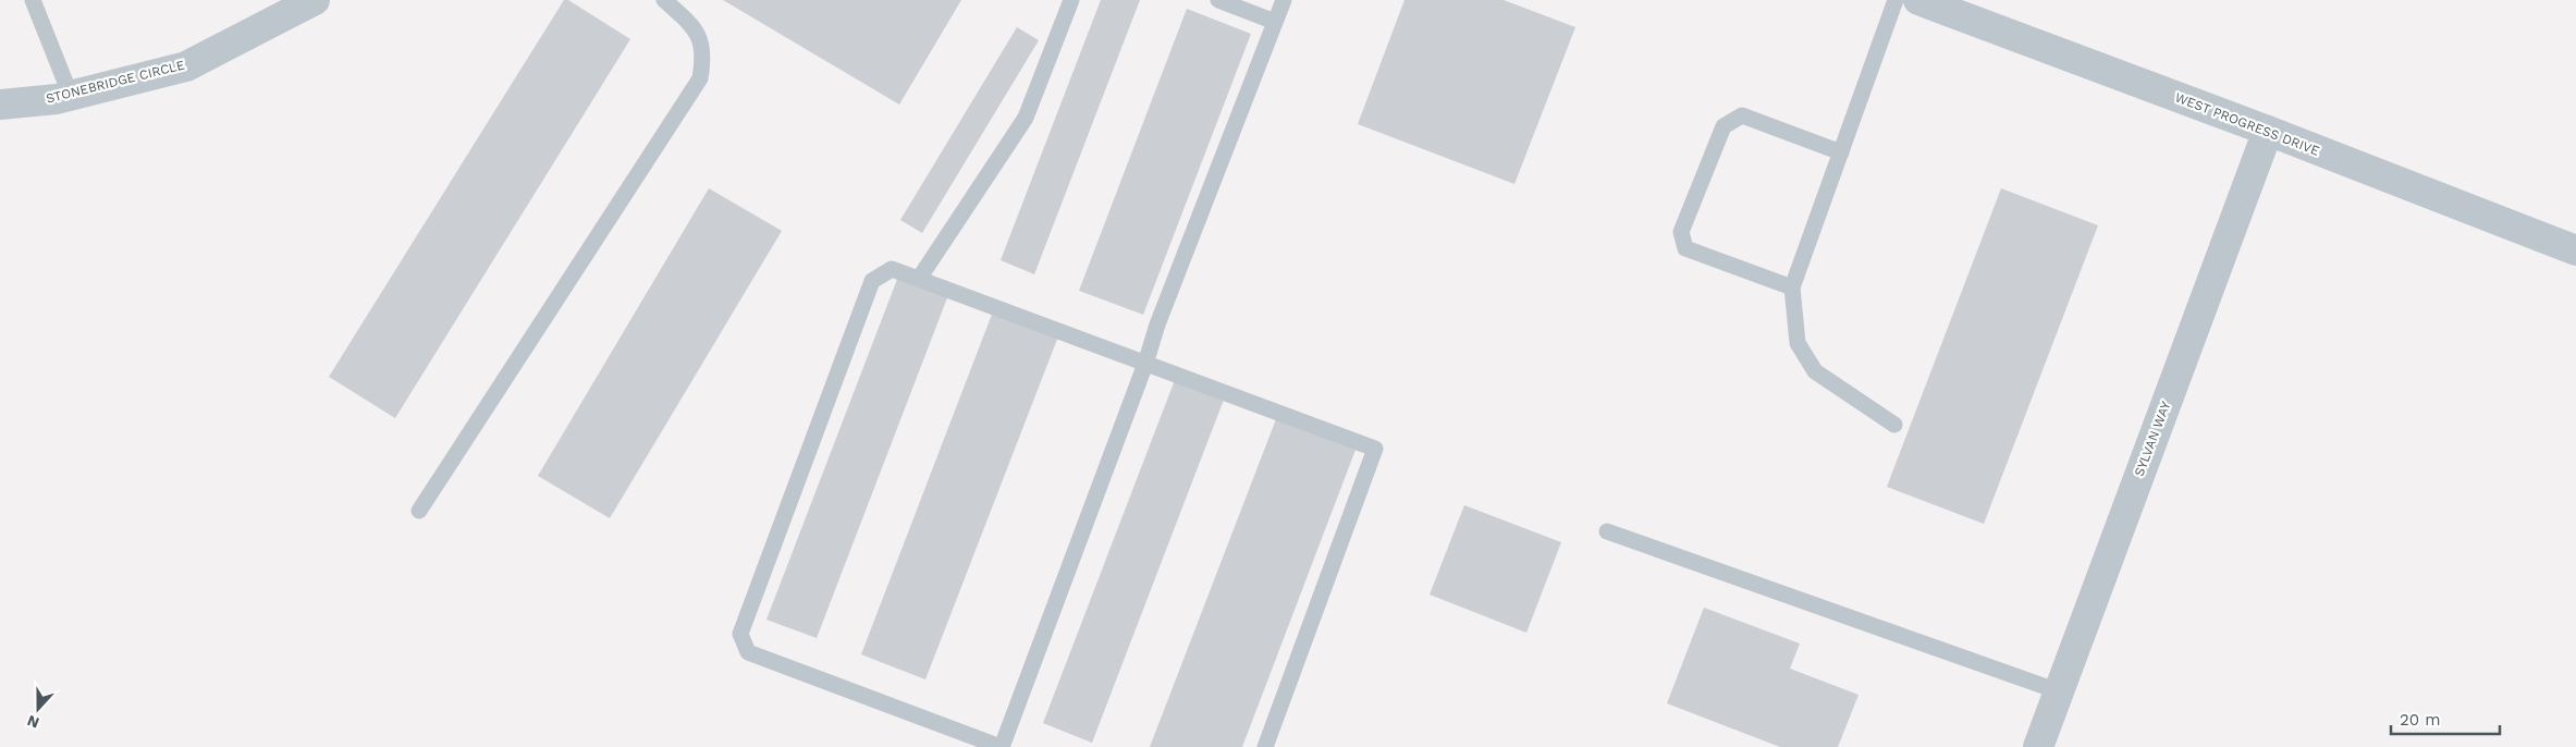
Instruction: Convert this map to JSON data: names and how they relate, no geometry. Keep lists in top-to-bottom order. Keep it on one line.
{"streets":{"street":["STONEBRIDGE CIRCLE","WEST PROGRESS DRIVE","SYLVAN WAY"]},"crossings":[["WEST PROGRESS DRIVE","SYLVAN WAY"]],"scale_bar":"20 m","north":"bottom"}
